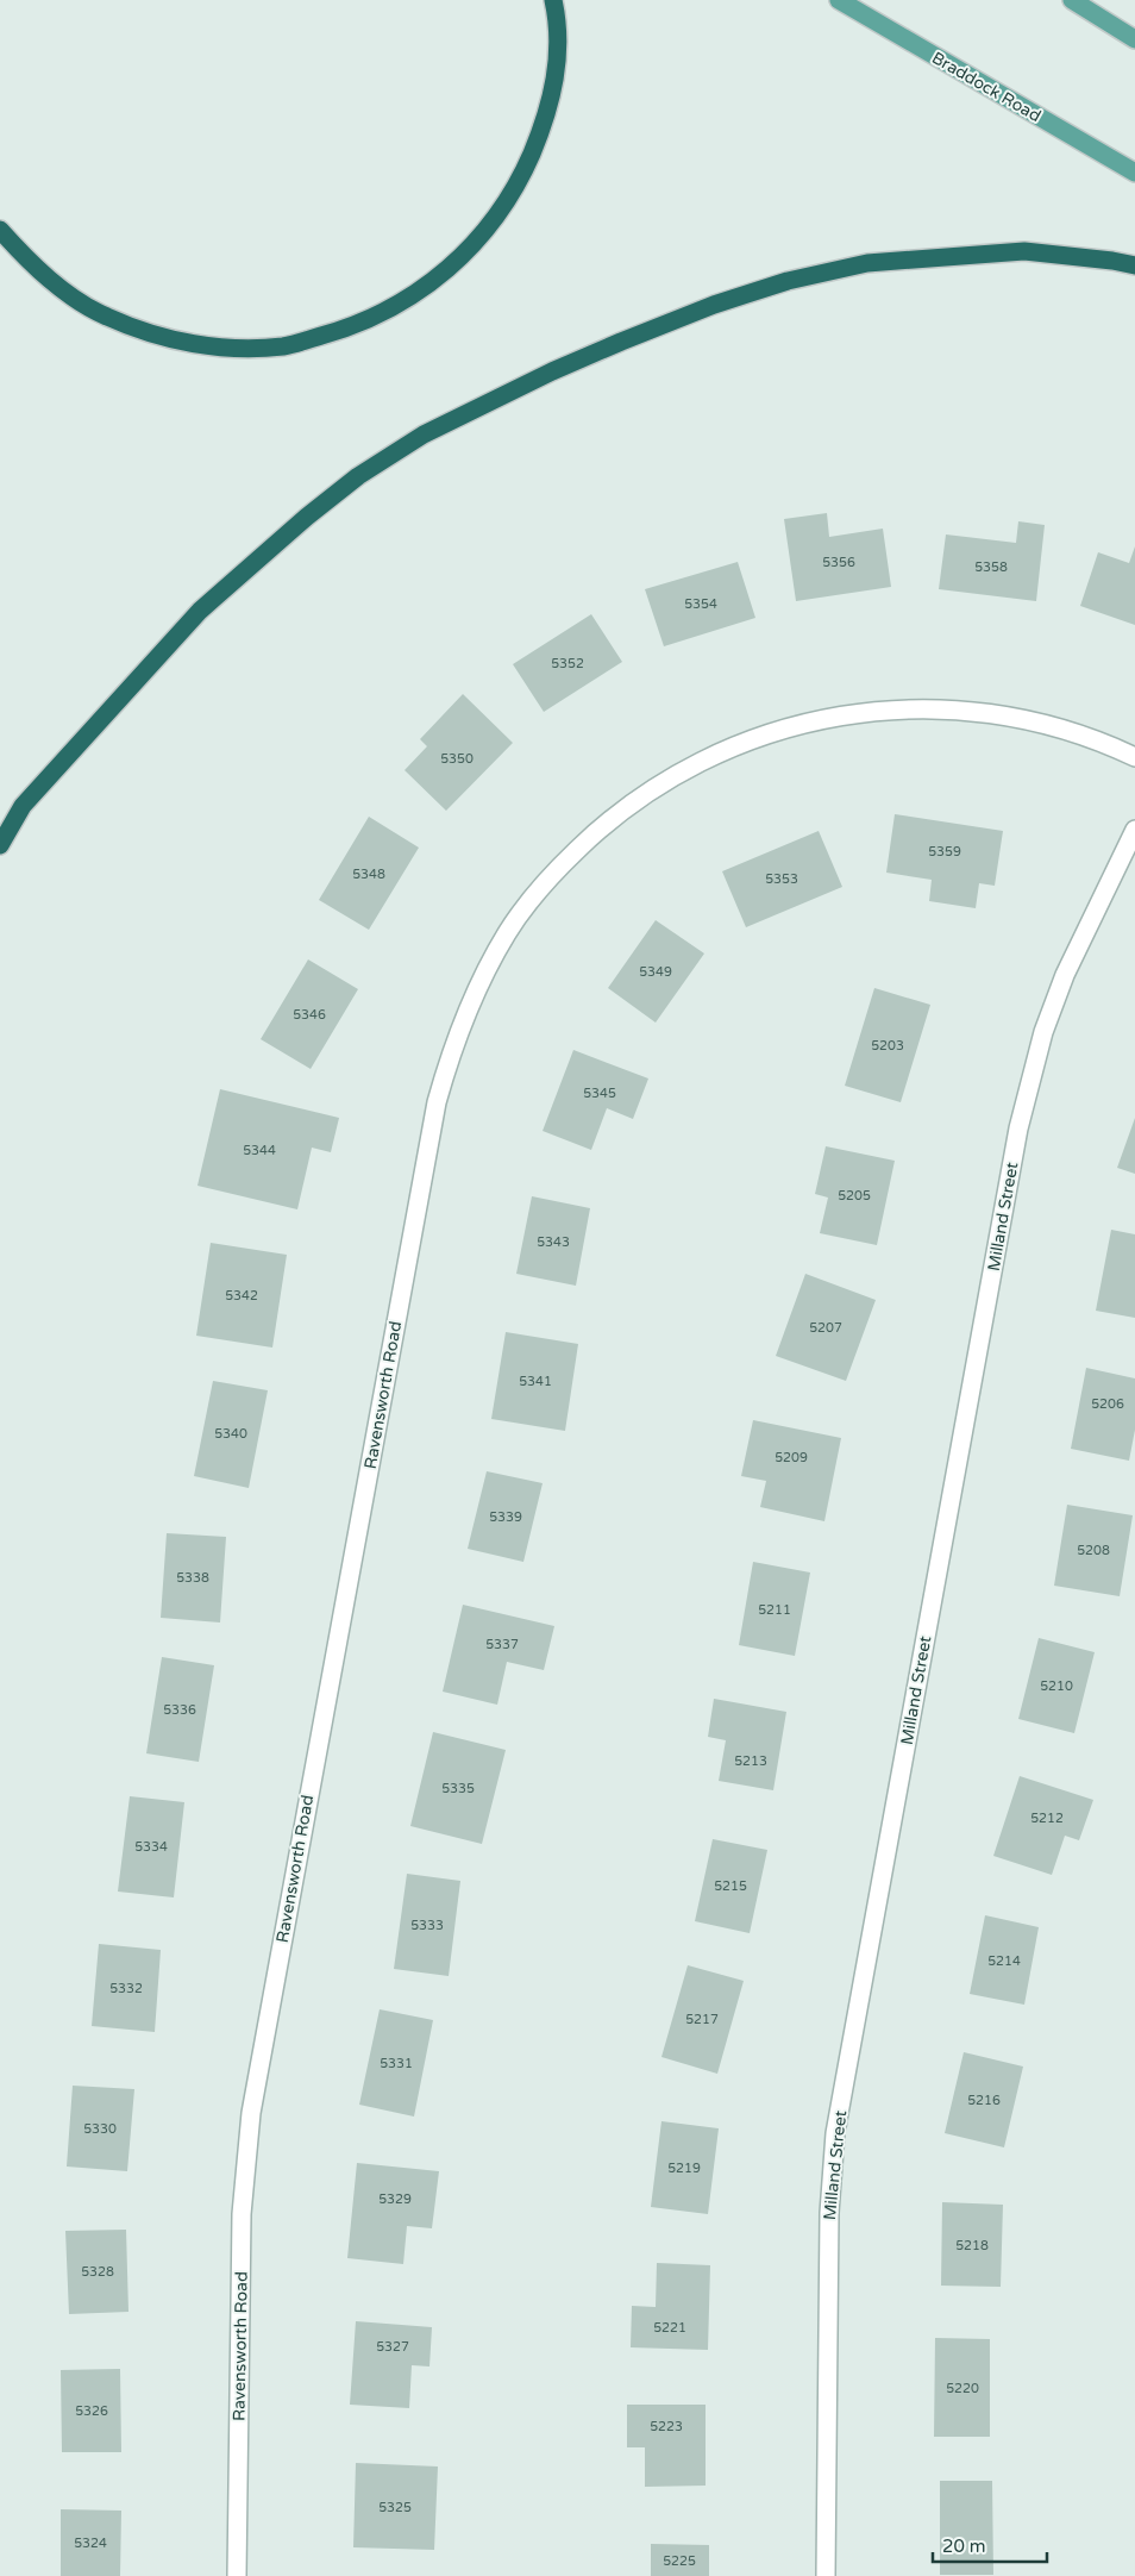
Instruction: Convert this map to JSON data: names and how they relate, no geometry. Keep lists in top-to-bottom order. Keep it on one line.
{"streets":{"main road":["Braddock Road"],"street":["Milland Street","Ravensworth Road"]},"house_numbers":["5356","5358","5354","5352","5350","5359","5348","5353","5349","5346","5203","5345","5344","5205","5343","5342","5207","5341","5206","5340","5209","5339","5208","5338","5211","5337","5210","5336","5213","5335","5212","5334","5215","5333","5214","5332","5217","5331","5216","5330","5219","5329","5218","5328","5221","5327","5220","5326","5223","5325","5324","5225"],"scale_bar":"20 m"}
